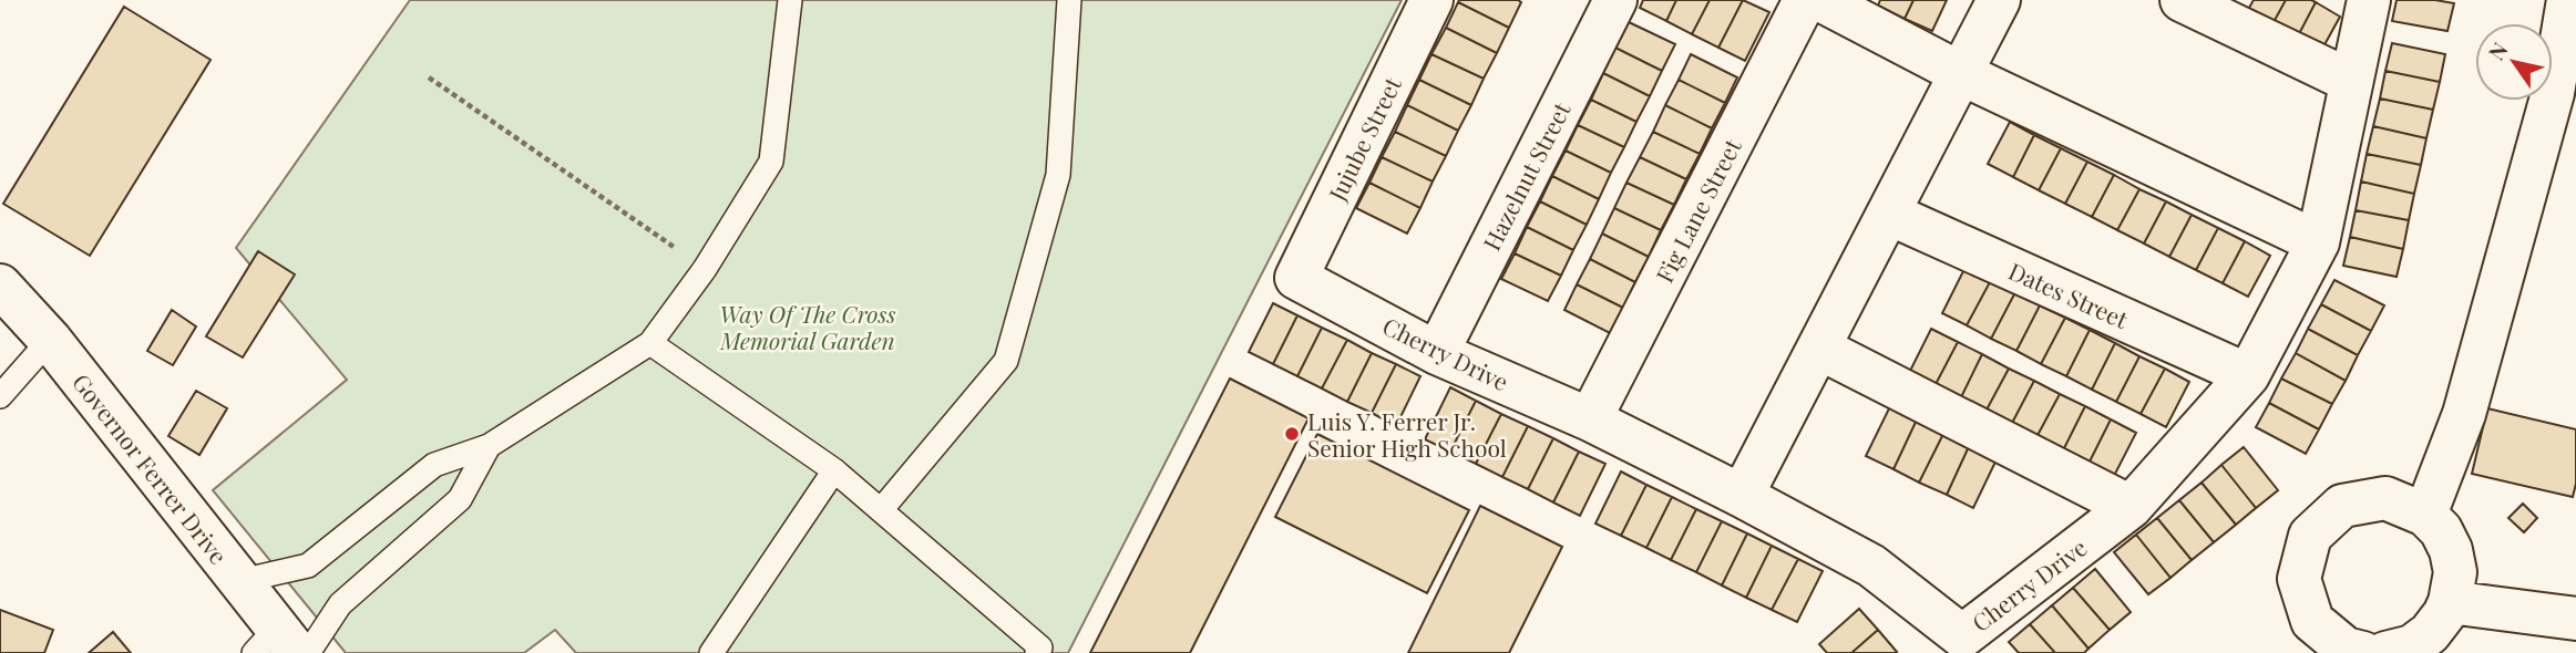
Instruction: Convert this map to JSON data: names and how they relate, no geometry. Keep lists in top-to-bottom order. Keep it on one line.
{"streets":{"street":["Jujube Street","Hazelnut Street","Fig Lane Street","Dates Street","Cherry Drive","Governor Ferrer Drive"]},"crossings":[["Jujube Street","Cherry Drive"],["Hazelnut Street","Cherry Drive"],["Fig Lane Street","Cherry Drive"],["Dates Street","Cherry Drive"]],"parks":["Way Of The Cross Memorial Garden"],"places":["Luis Y. Ferrer Jr. Senior High School"],"north":"top left"}
